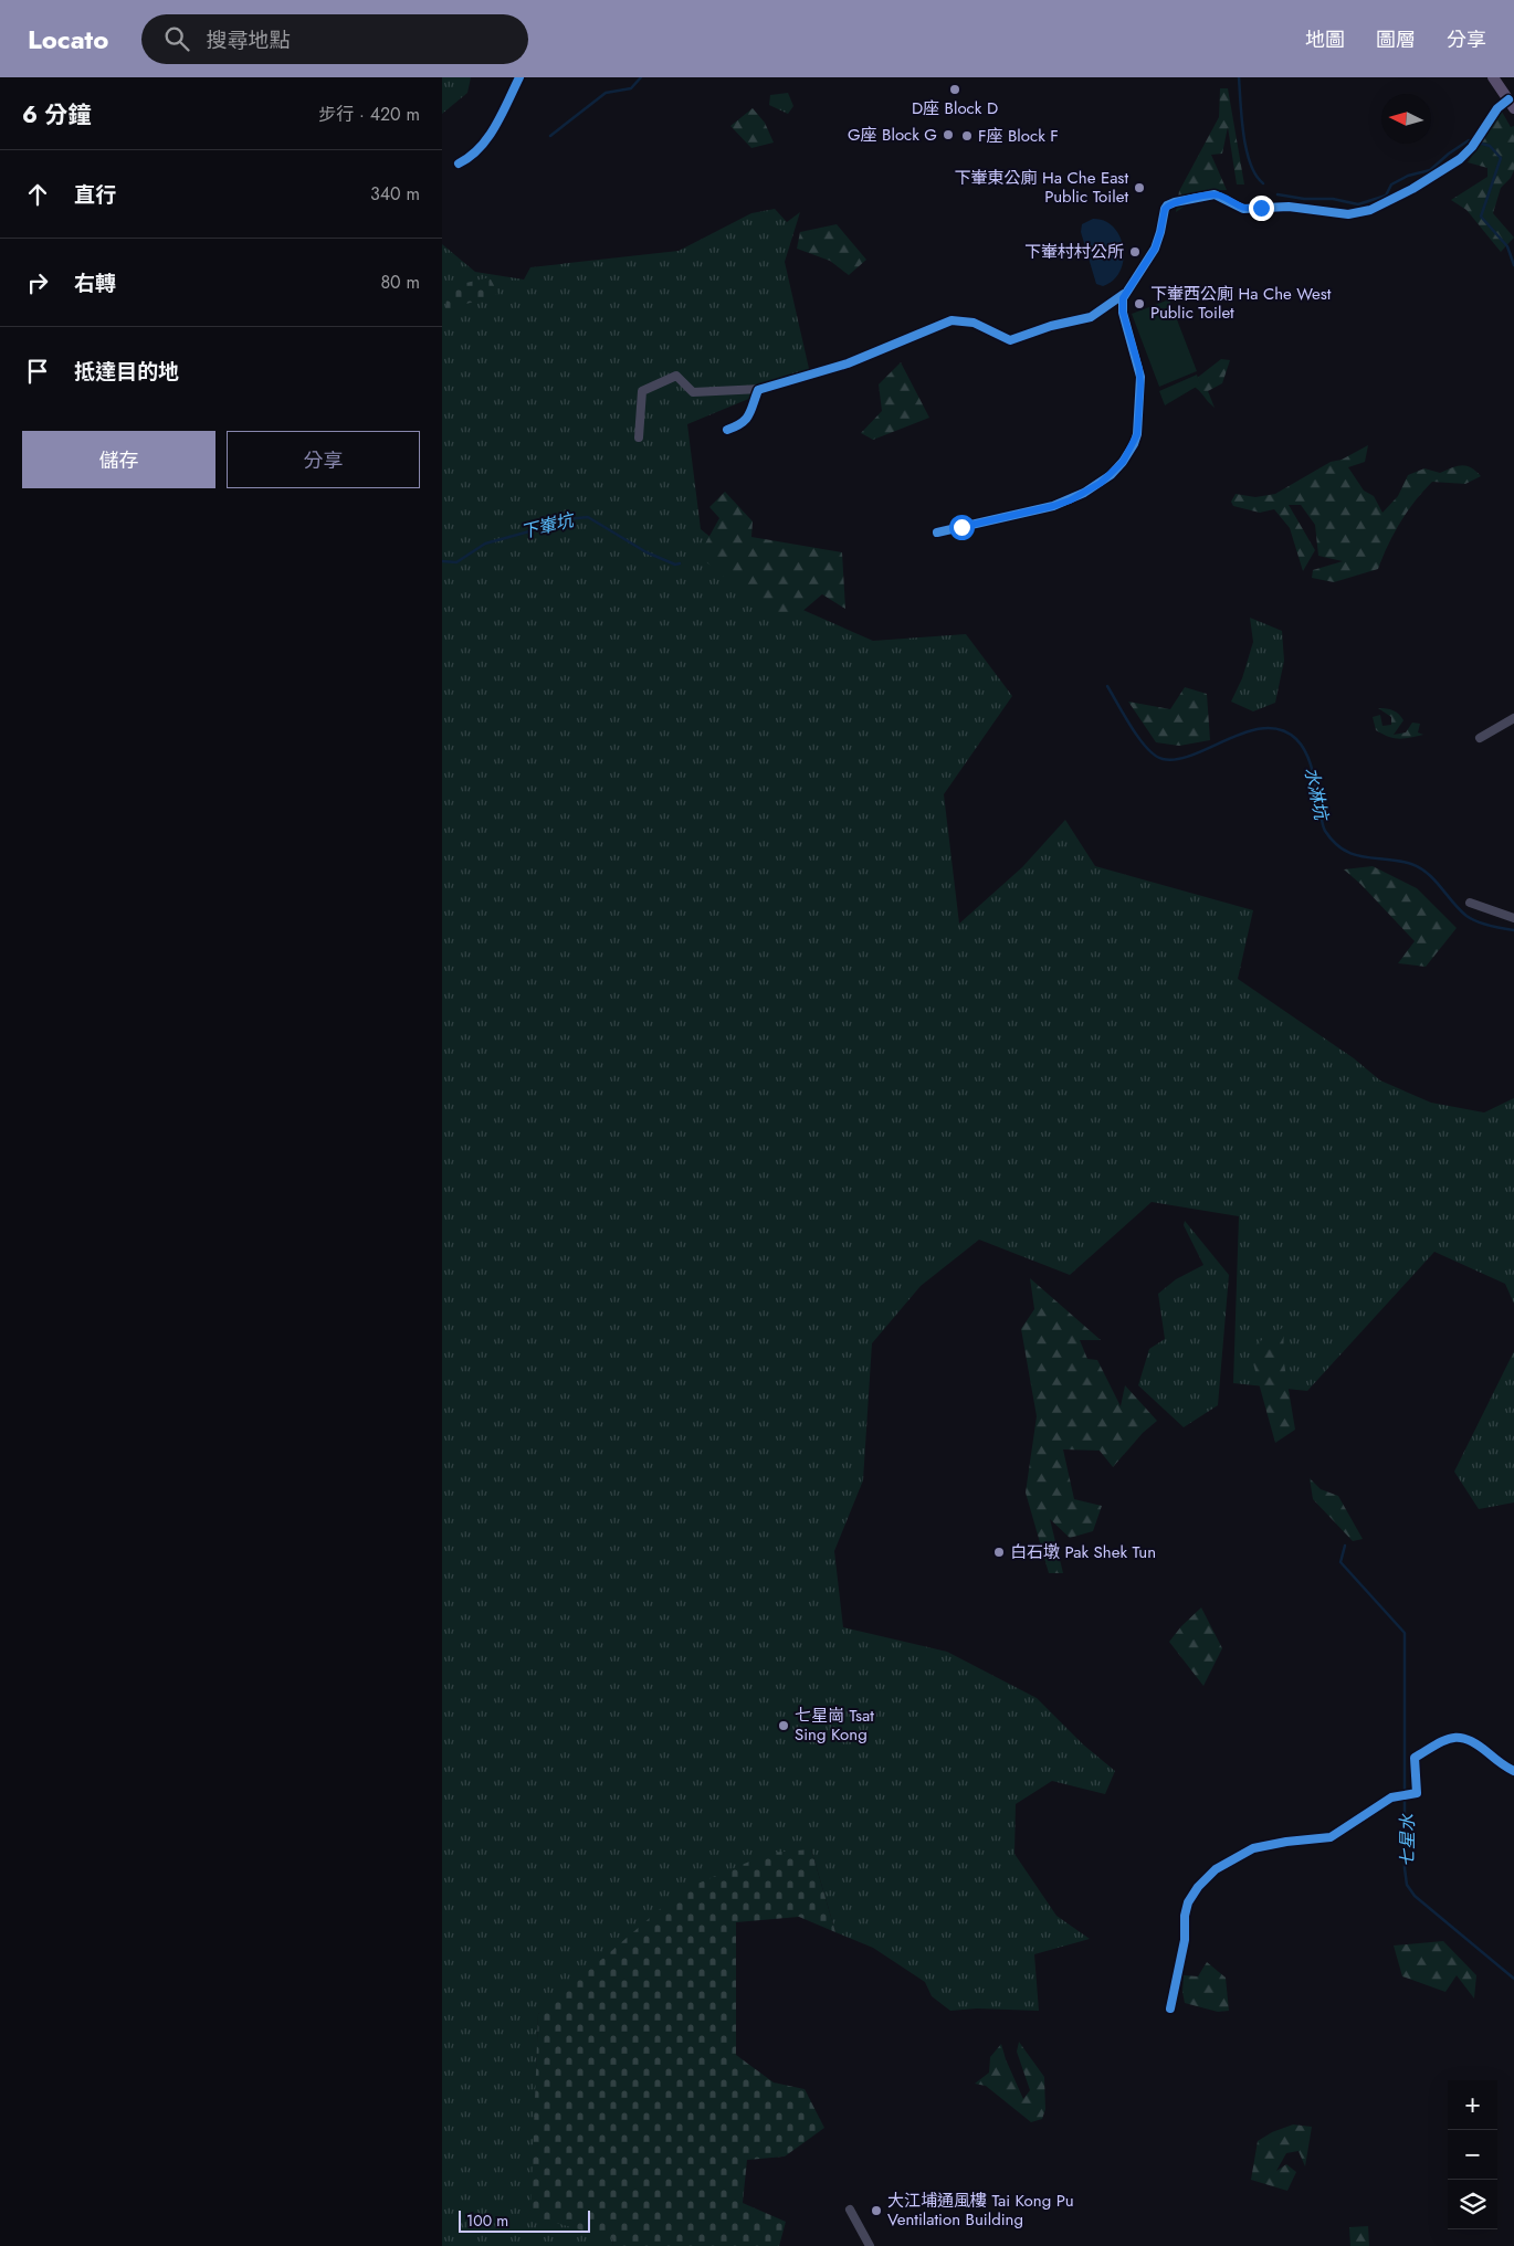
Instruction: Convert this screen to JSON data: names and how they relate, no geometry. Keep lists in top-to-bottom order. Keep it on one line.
{"water":["下輋坑","水淋坑","七星水"],"places":["D座 Block D","G座 Block G","F座 Block F","下輋東公廁 Ha Che East Public Toilet","下輋村村公所","下輋西公廁 Ha Che West Public Toilet","白石墩 Pak Shek Tun","七星崗 Tsat Sing Kong","大江埔通風樓 Tai Kong Pu Ventilation Building"],"scale_bar":"100 m","north":"left","page":{"header":"Locato","search":"搜尋地點","nav":["地圖","圖層","分享"],"heading":["6 分鐘","步行 · 420 m"],"list":[["直行","340 m"],["右轉","80 m"],"抵達目的地"],"buttons":["儲存","分享"],"map_buttons":["+","−"],"scale":"100 m"}}
